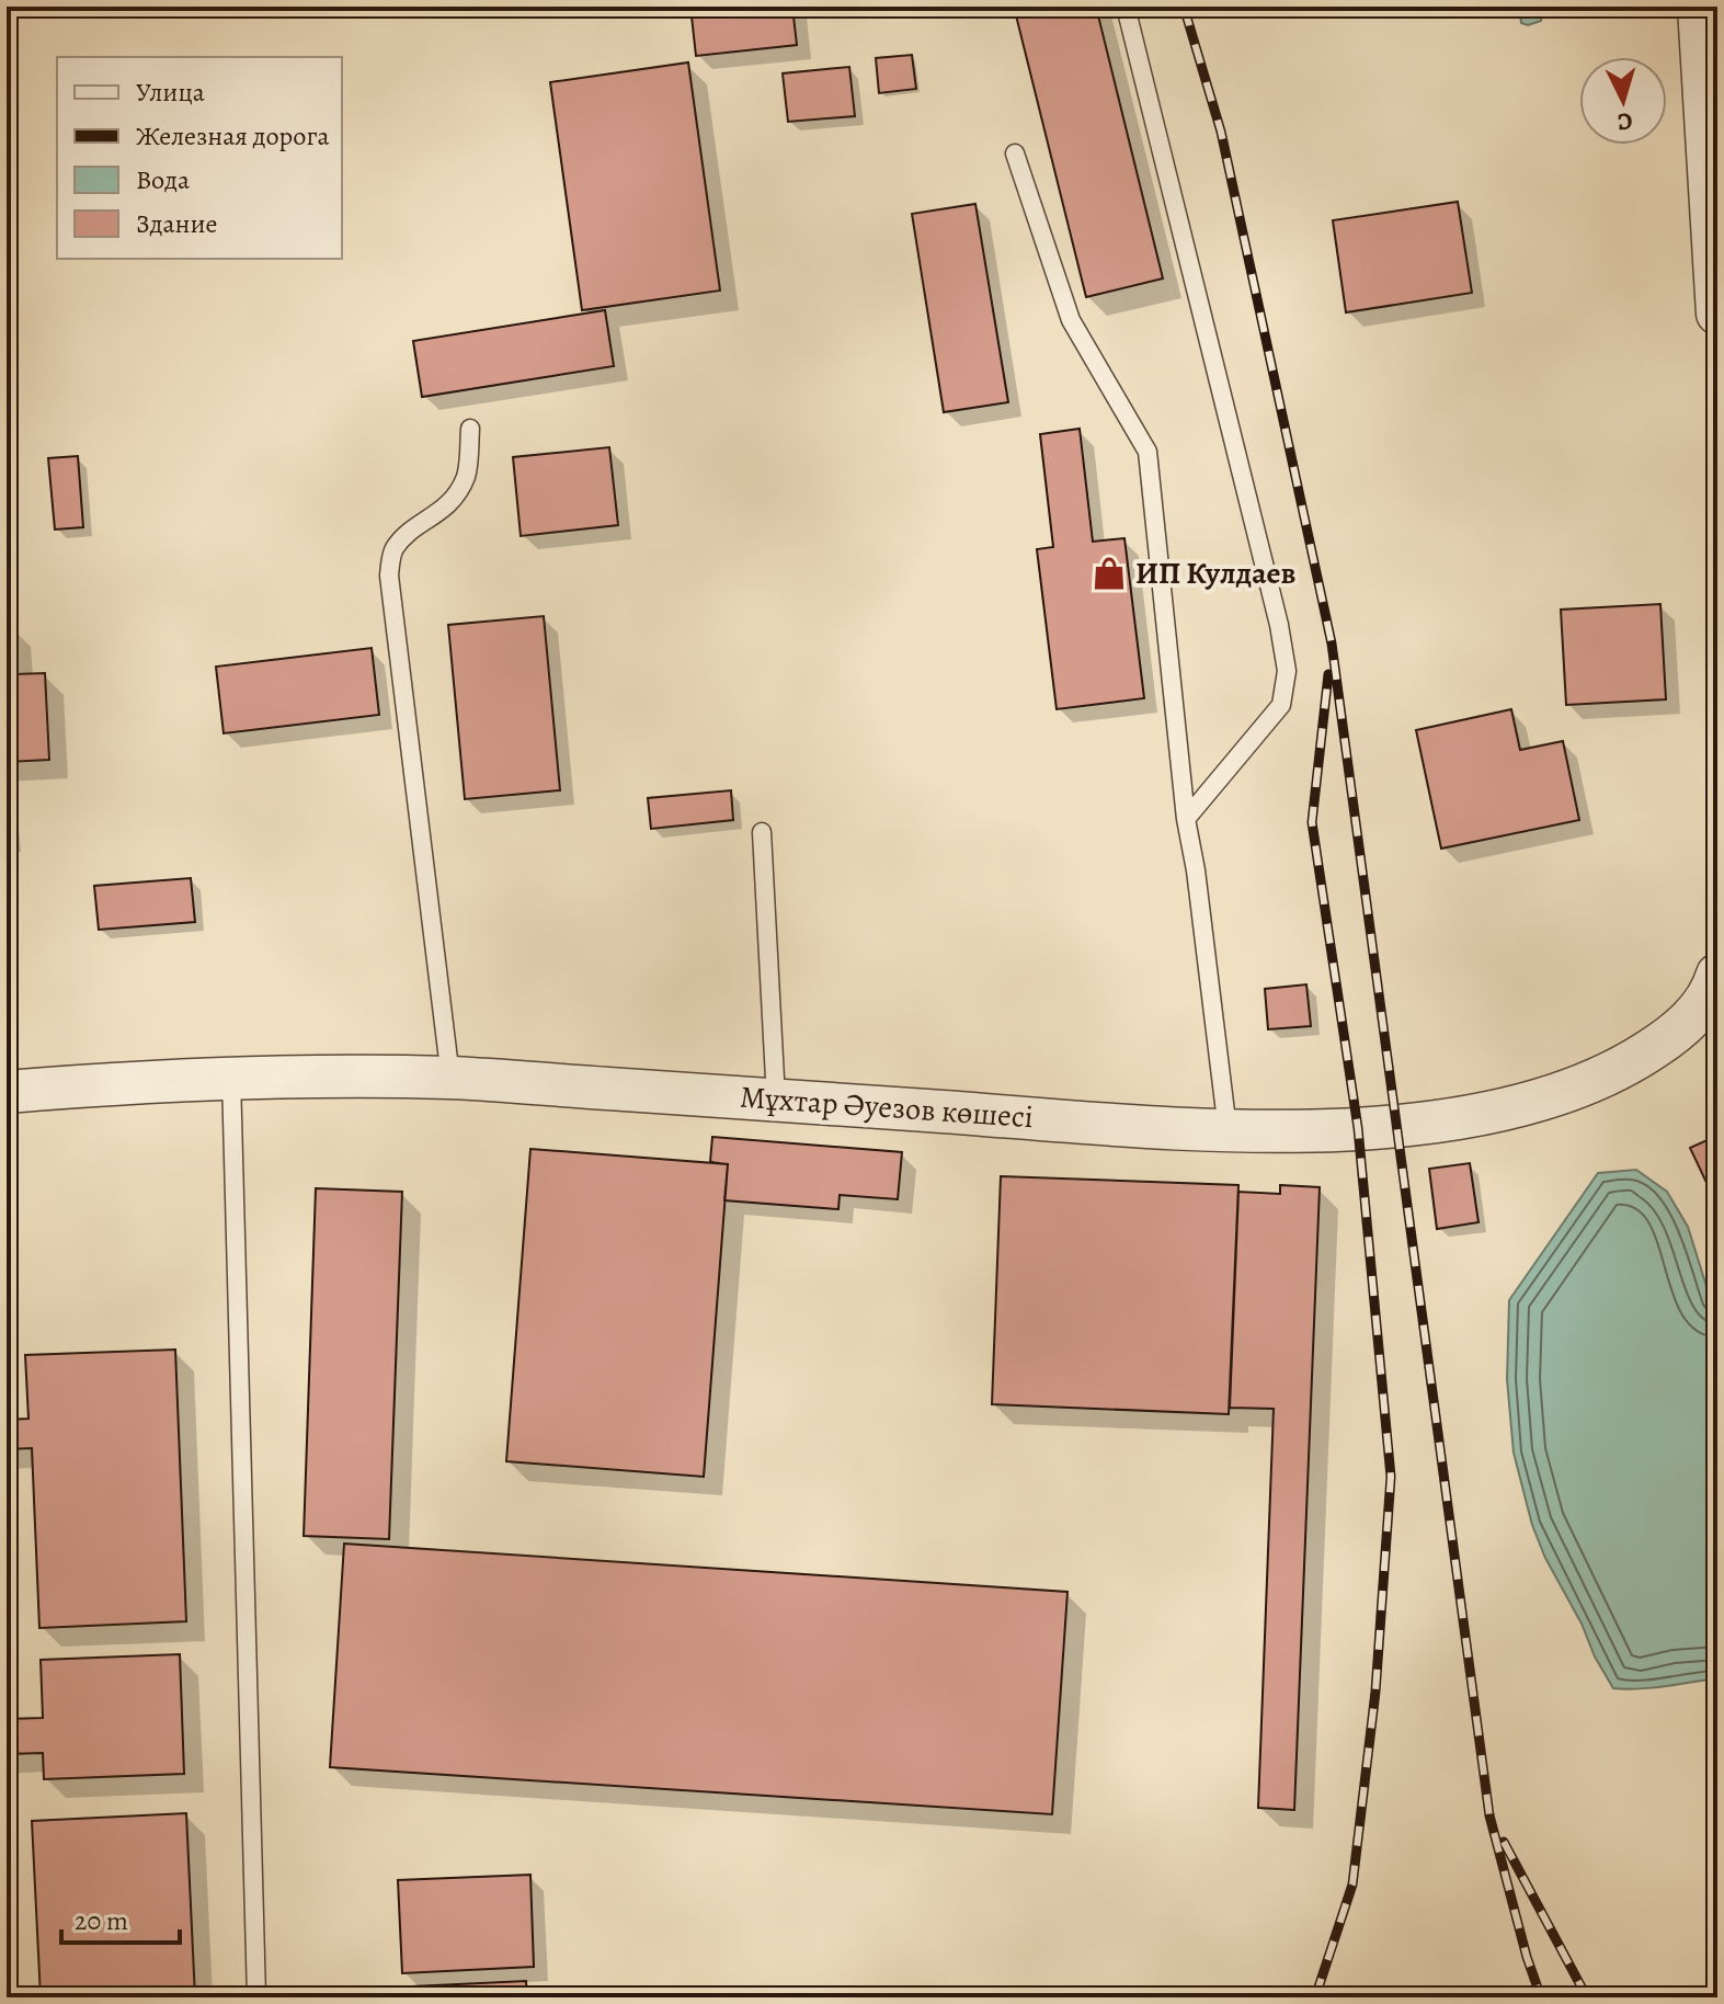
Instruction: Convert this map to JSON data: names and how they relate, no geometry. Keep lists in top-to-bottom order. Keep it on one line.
{"streets":{"street":["Мұхтар Әуезов көшесі"]},"places":{"shop":["ИП Кулдаев"]},"legend":["Улица","Железная дорога","Вода","Здание"],"scale_bar":"20 m","north":"bottom"}
